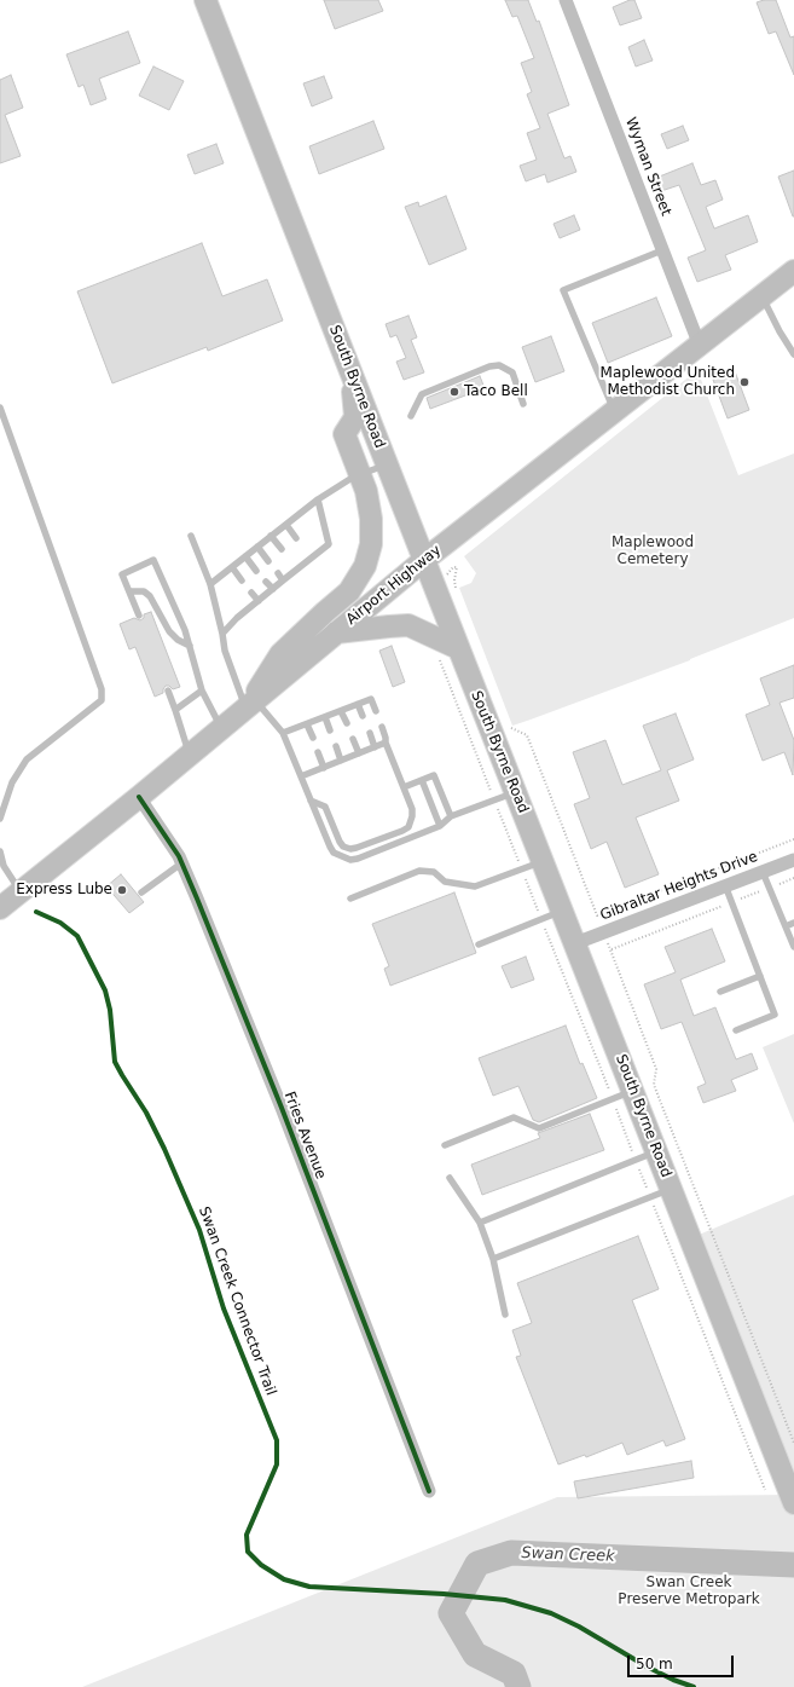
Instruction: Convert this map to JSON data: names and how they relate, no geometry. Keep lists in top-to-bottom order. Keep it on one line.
{"streets":{"main road":["South Byrne Road","Airport Highway"],"street":["Wyman Street","Gibraltar Heights Drive","Fries Avenue"],"cycle path":["Swan Creek Connector Trail"]},"crossings":[["Wyman Street","Airport Highway"],["South Byrne Road","Airport Highway"],["South Byrne Road","Gibraltar Heights Drive"],["Airport Highway","Fries Avenue"]],"water":["Swan Creek"],"parks":["Maplewood Cemetery","Swan Creek Preserve Metropark"],"places":["Maplewood United Methodist Church","Taco Bell","Express Lube"],"scale_bar":"50 m"}
